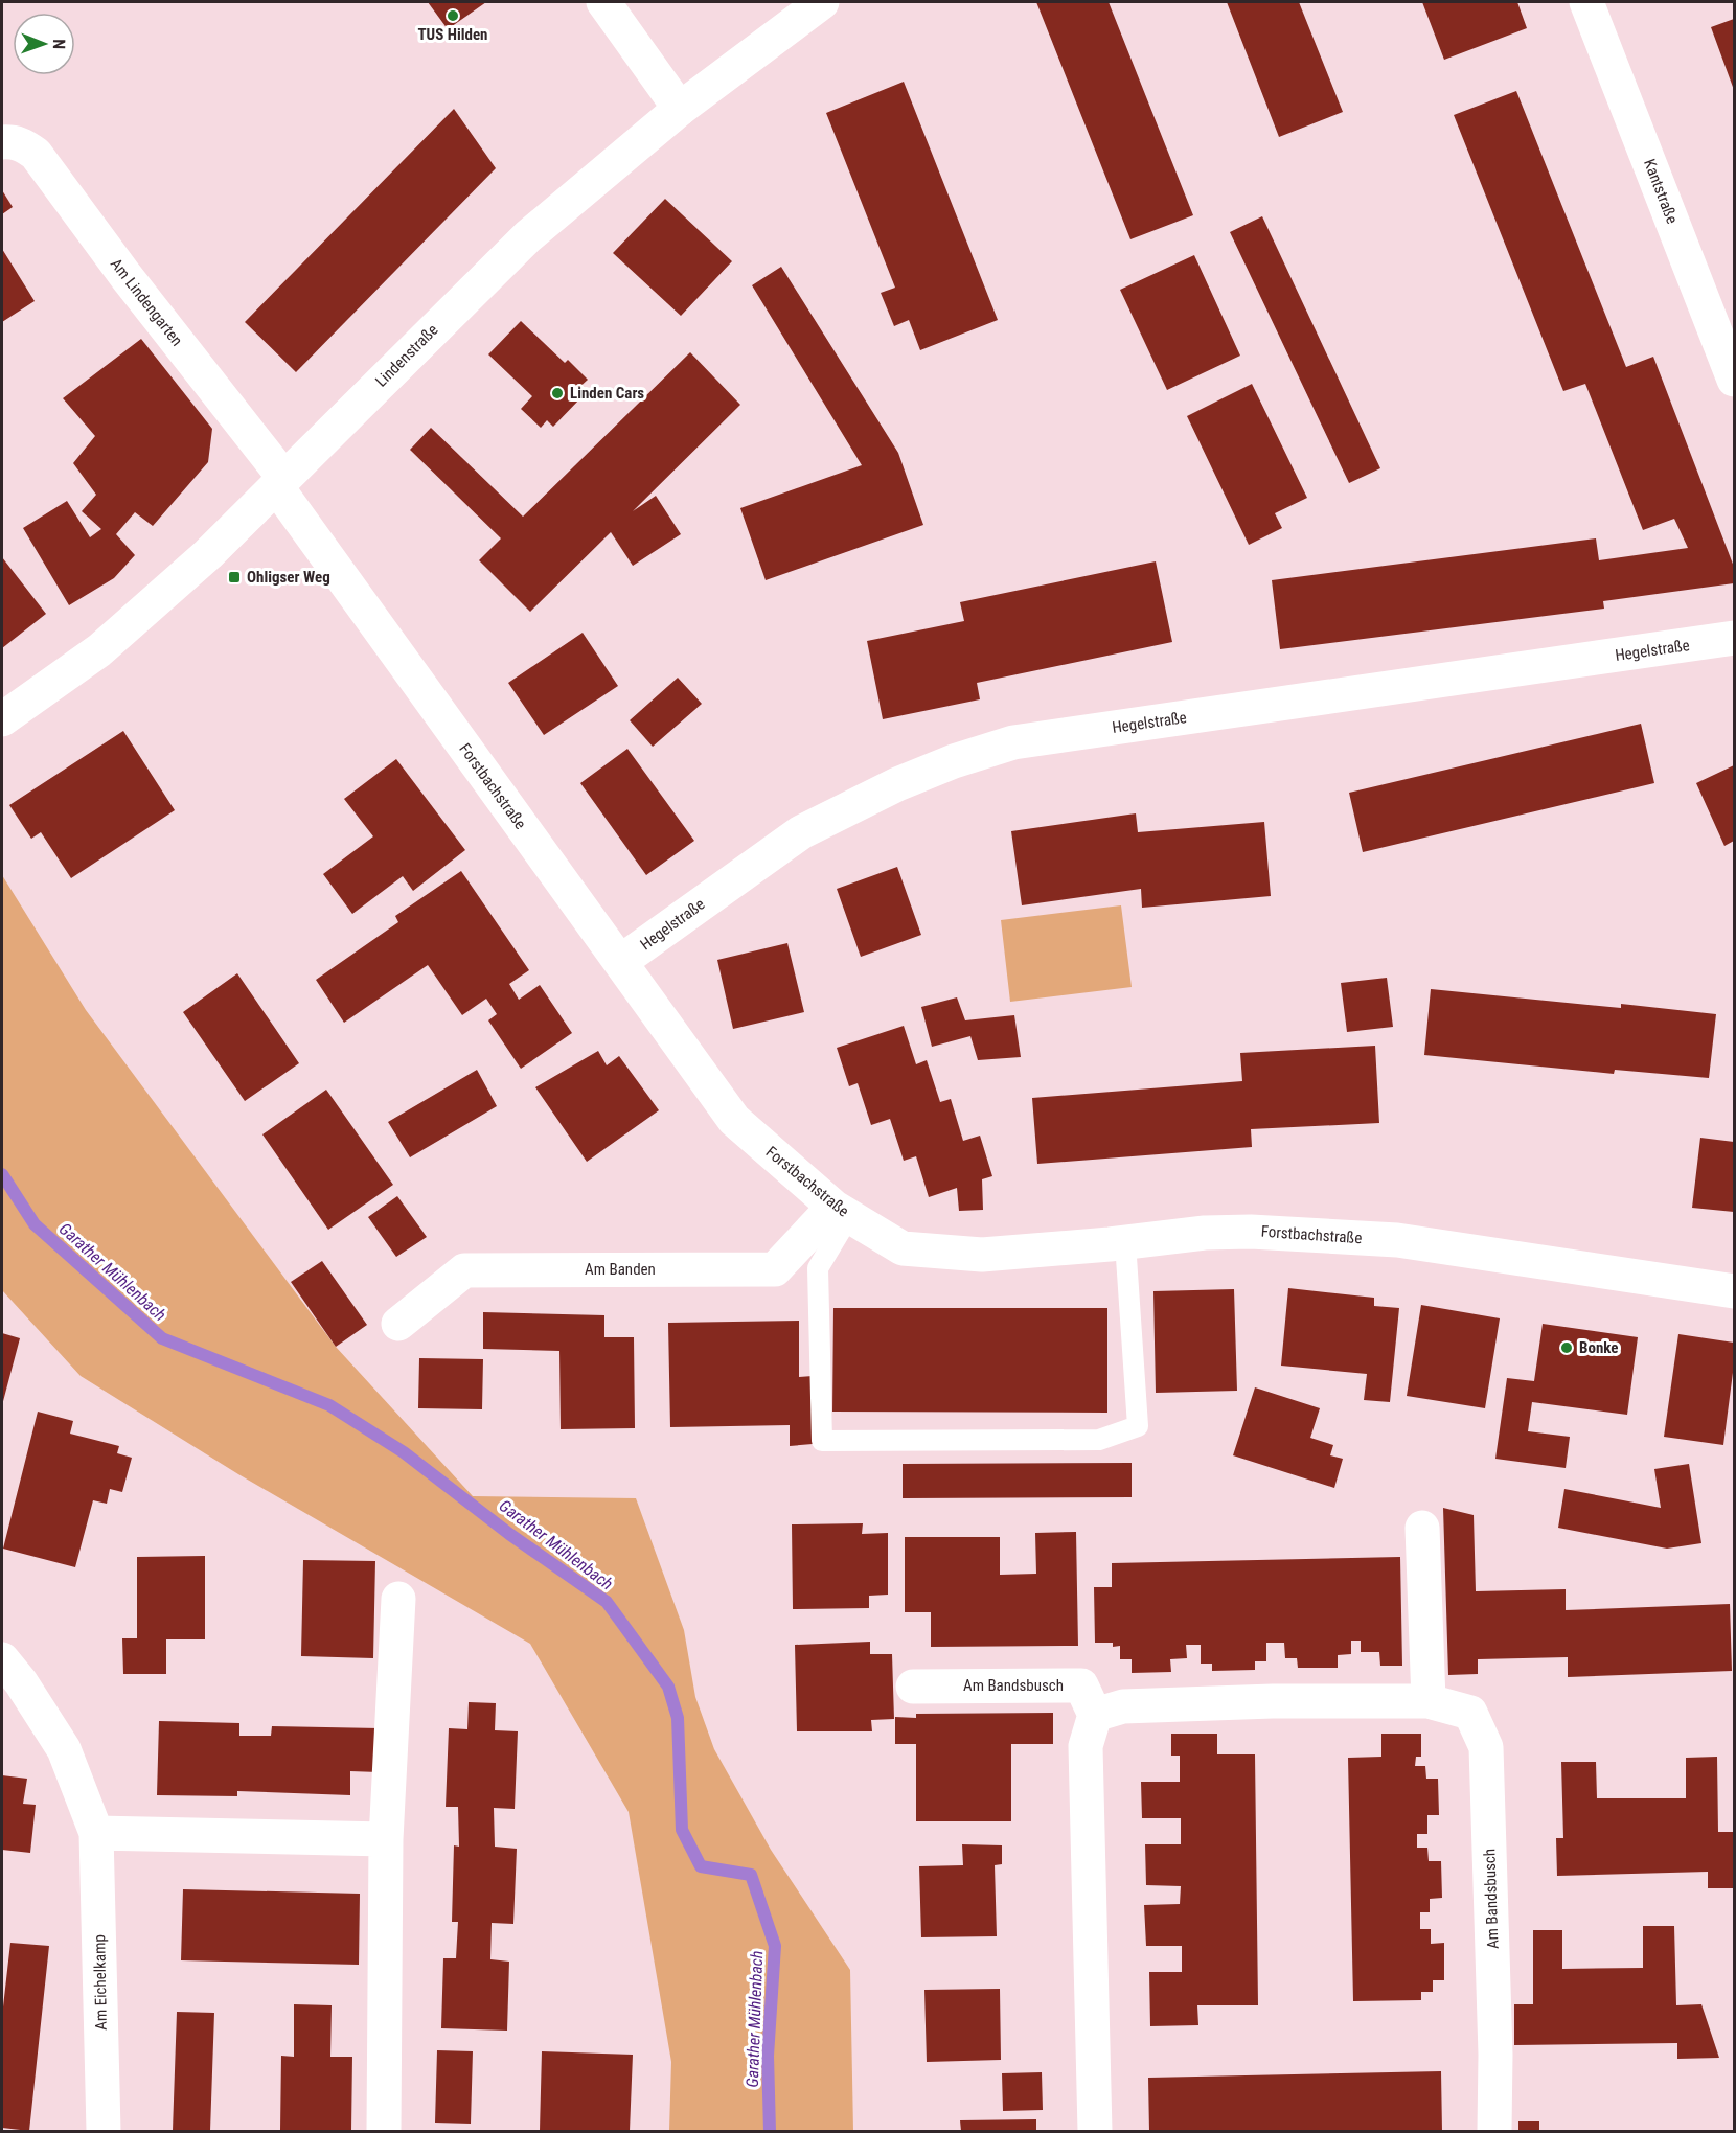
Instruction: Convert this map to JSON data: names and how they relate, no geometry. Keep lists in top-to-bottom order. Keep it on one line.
{"streets":{"street":["Kantstraße","Am Lindengarten","Lindenstraße","Hegelstraße","Forstbachstraße","Am Banden","Am Bandsbusch","Am Eichelkamp"]},"crossings":[["Am Lindengarten","Lindenstraße"],["Am Lindengarten","Forstbachstraße"],["Lindenstraße","Forstbachstraße"],["Hegelstraße","Forstbachstraße"],["Forstbachstraße","Am Banden"]],"water":["Garather Mühlenbach"],"places":{"other":["TUS Hilden","Linden Cars","Bonke"],"transit":["Ohligser Weg"]},"north":"right"}
